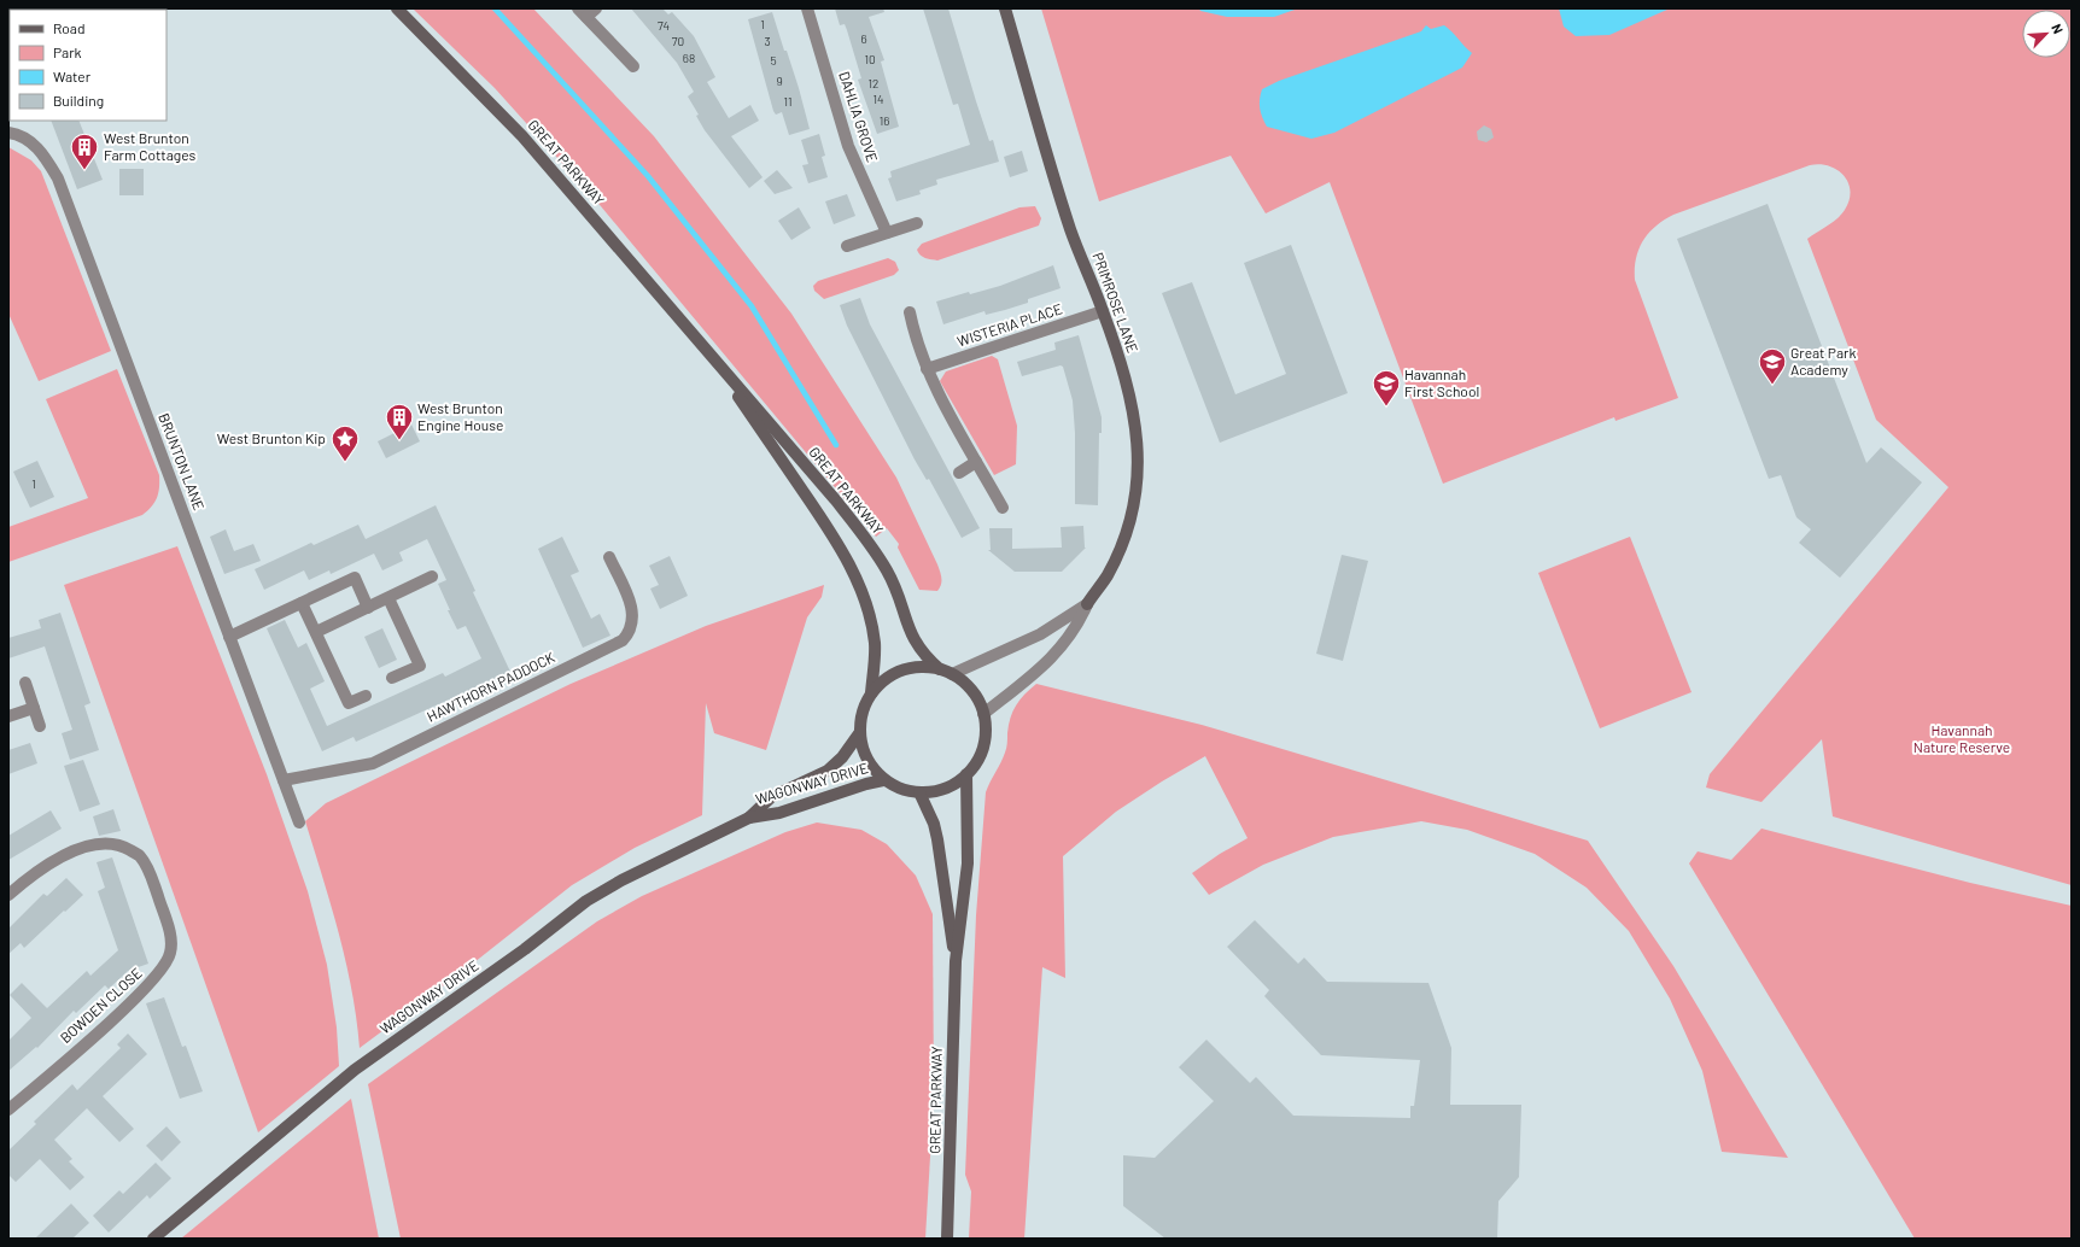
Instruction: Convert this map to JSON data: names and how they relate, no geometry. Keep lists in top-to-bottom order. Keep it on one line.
{"streets":{"street":["DAHLIA GROVE","GREAT PARKWAY","PRIMROSE LANE","WISTERIA PLACE","BRUNTON LANE","HAWTHORN PADDOCK","WAGONWAY DRIVE","BOWDEN CLOSE"]},"crossings":[["GREAT PARKWAY","PRIMROSE LANE"],["GREAT PARKWAY","WAGONWAY DRIVE"],["PRIMROSE LANE","WISTERIA PLACE"],["PRIMROSE LANE","WAGONWAY DRIVE"],["BRUNTON LANE","HAWTHORN PADDOCK"]],"parks":["Havannah Nature Reserve"],"places":{"building":["West Brunton Farm Cottages","West Brunton Engine House"],"school or university":["Great Park Academy","Havannah First School"],"place":["West Brunton Kip"]},"house_numbers":["1","74","6","70","3","68","10","5","9","12","14","11","16","1"],"legend":["Road","Park","Water","Building"],"north":"top right"}
